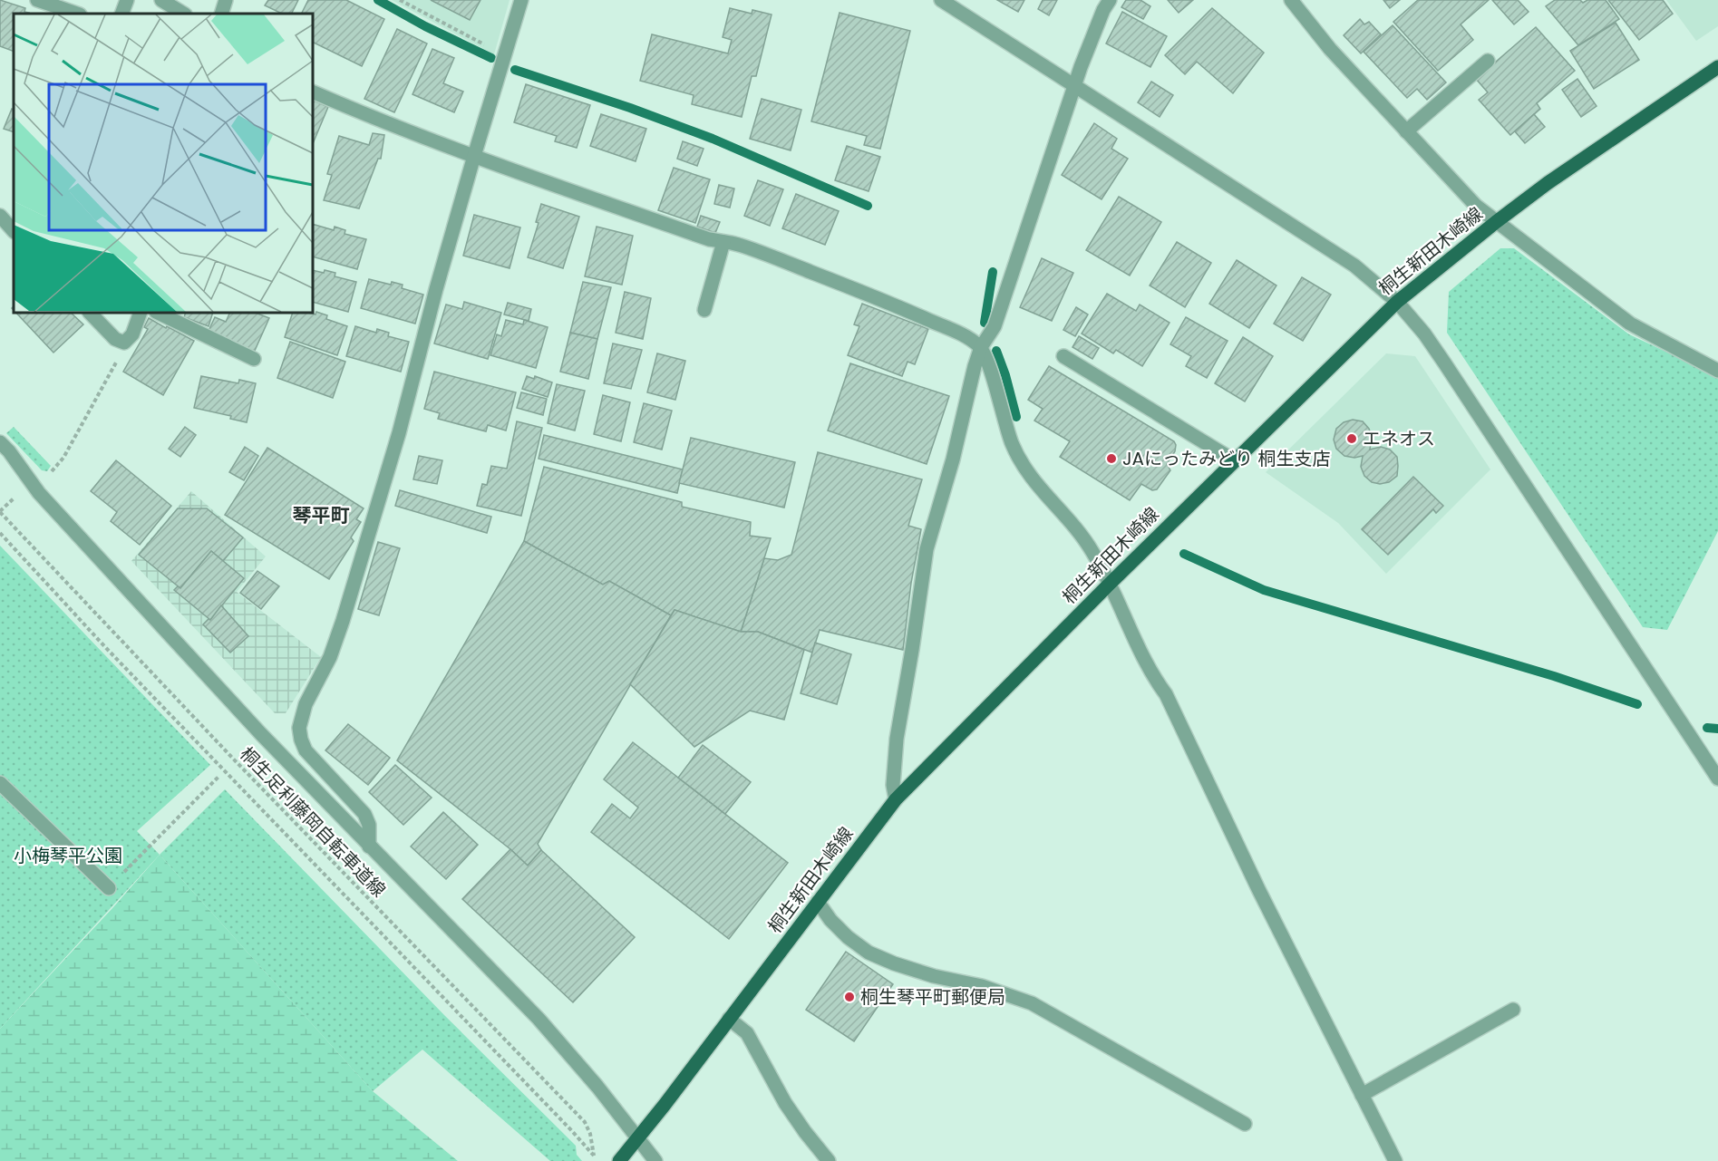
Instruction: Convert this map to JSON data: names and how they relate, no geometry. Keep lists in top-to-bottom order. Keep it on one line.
{"streets":{"main road":["桐生新田木崎線"],"path":["桐生足利藤岡自転車道線"]},"districts":["琴平町"],"parks":["小梅琴平公園"],"places":["エネオス","JAにったみどり 桐生支店","桐生琴平町郵便局"]}
